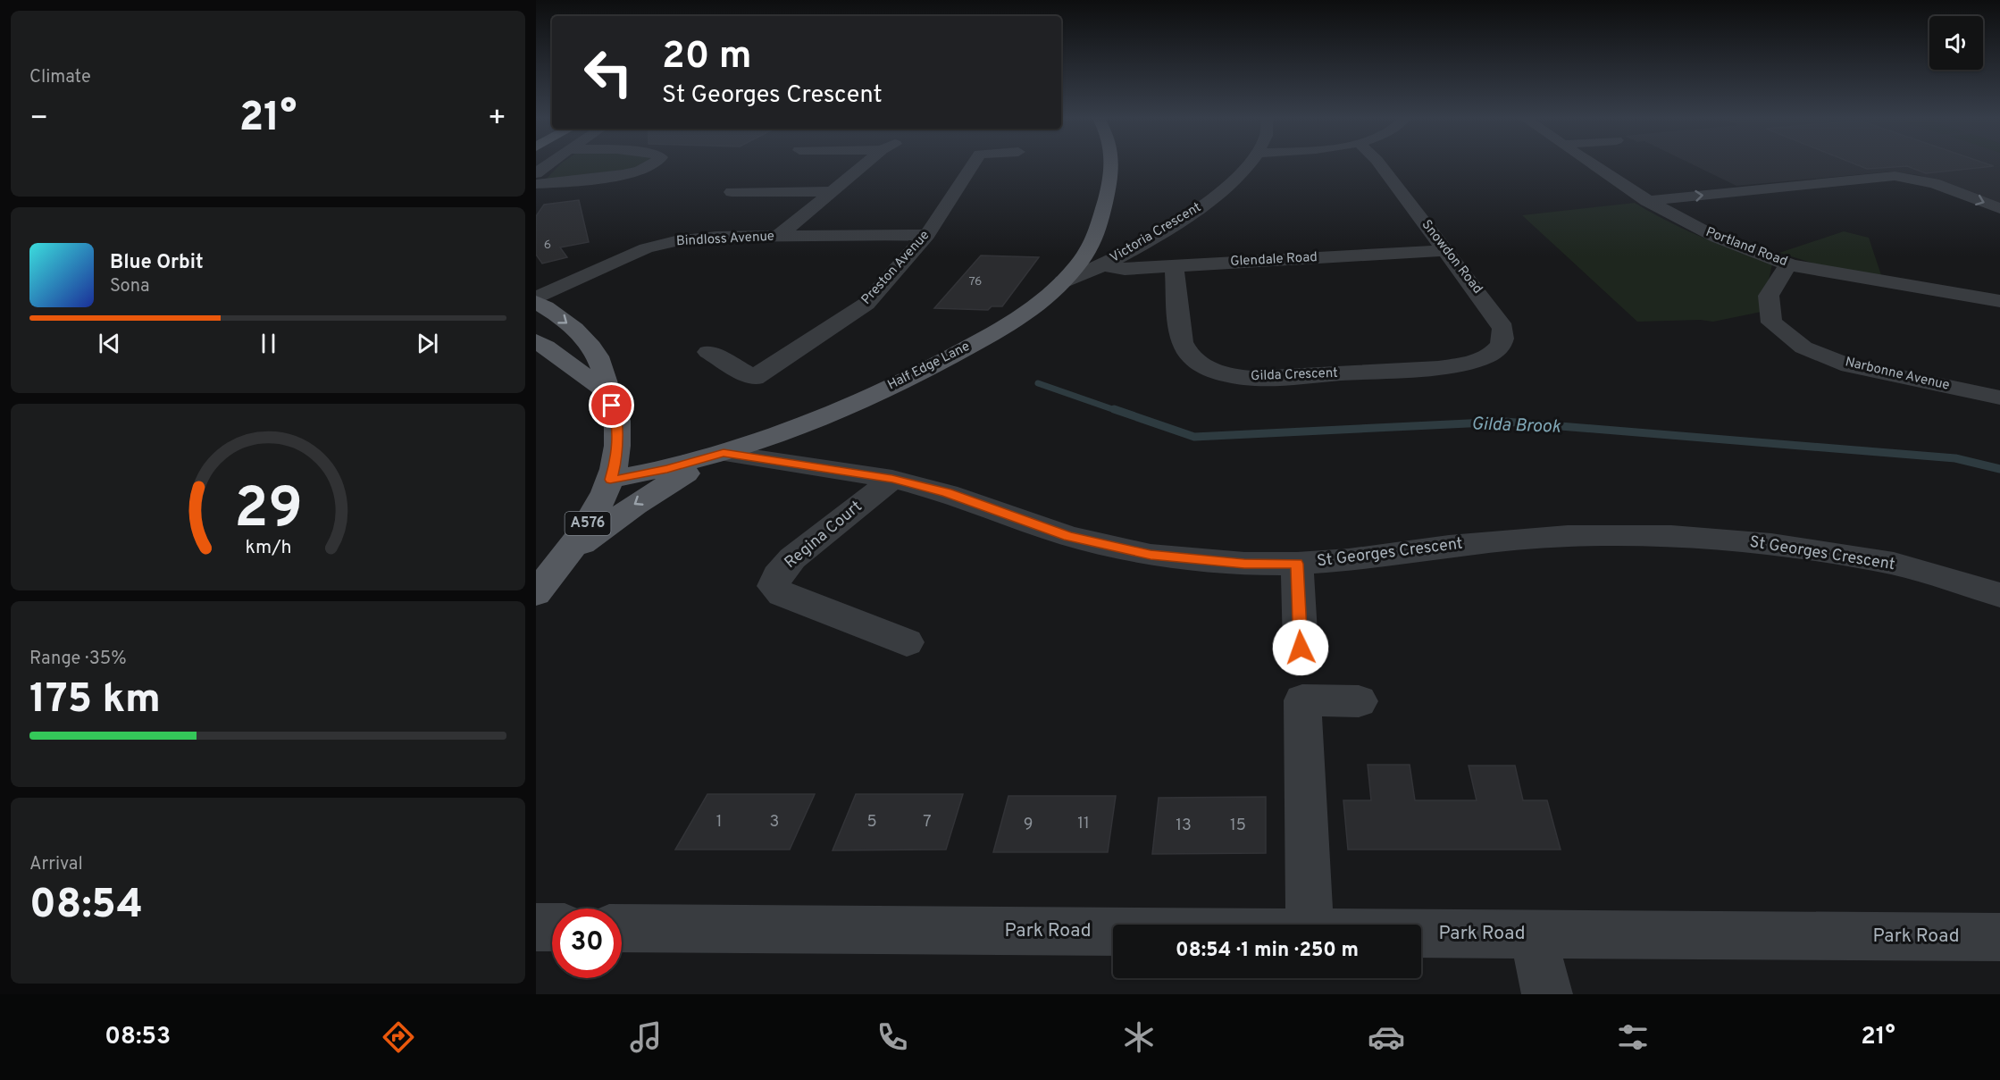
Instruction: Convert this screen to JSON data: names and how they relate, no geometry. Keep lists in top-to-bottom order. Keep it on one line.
{"streets":{"main road":["Half Edge Lane","A576"],"street":["Victoria Crescent","Bindloss Avenue","Portland Road","Snowdon Road","Glendale Road","Preston Avenue","Narbonne Avenue","Gilda Crescent","Regina Court","St Georges Crescent","Park Road"]},"crossings":[["Victoria Crescent","Glendale Road"],["Victoria Crescent","Half Edge Lane"],["Bindloss Avenue","Preston Avenue"],["Bindloss Avenue","A576"],["Portland Road","Narbonne Avenue"],["Snowdon Road","Glendale Road"],["Snowdon Road","Gilda Crescent"],["Glendale Road","Gilda Crescent"],["Half Edge Lane","A576"],["Half Edge Lane","St Georges Crescent"],["Regina Court","St Georges Crescent"]],"water":["Gilda Brook"],"house_numbers":["6","76","1","3","5","7","11","9","13","15"],"page":{"tile":["Climate",["Range · 35%","175 km"],["Arrival","08:54"]],"turn":["20 m","St Georges Crescent"],"heat":["−","21°","+"],"song":["Blue Orbit","Sona"],"limit":"30","trip":"08:54 · 1 min · 250 m","tabs":["08:53","21°"],"gauge":["29","km/h"]}}
